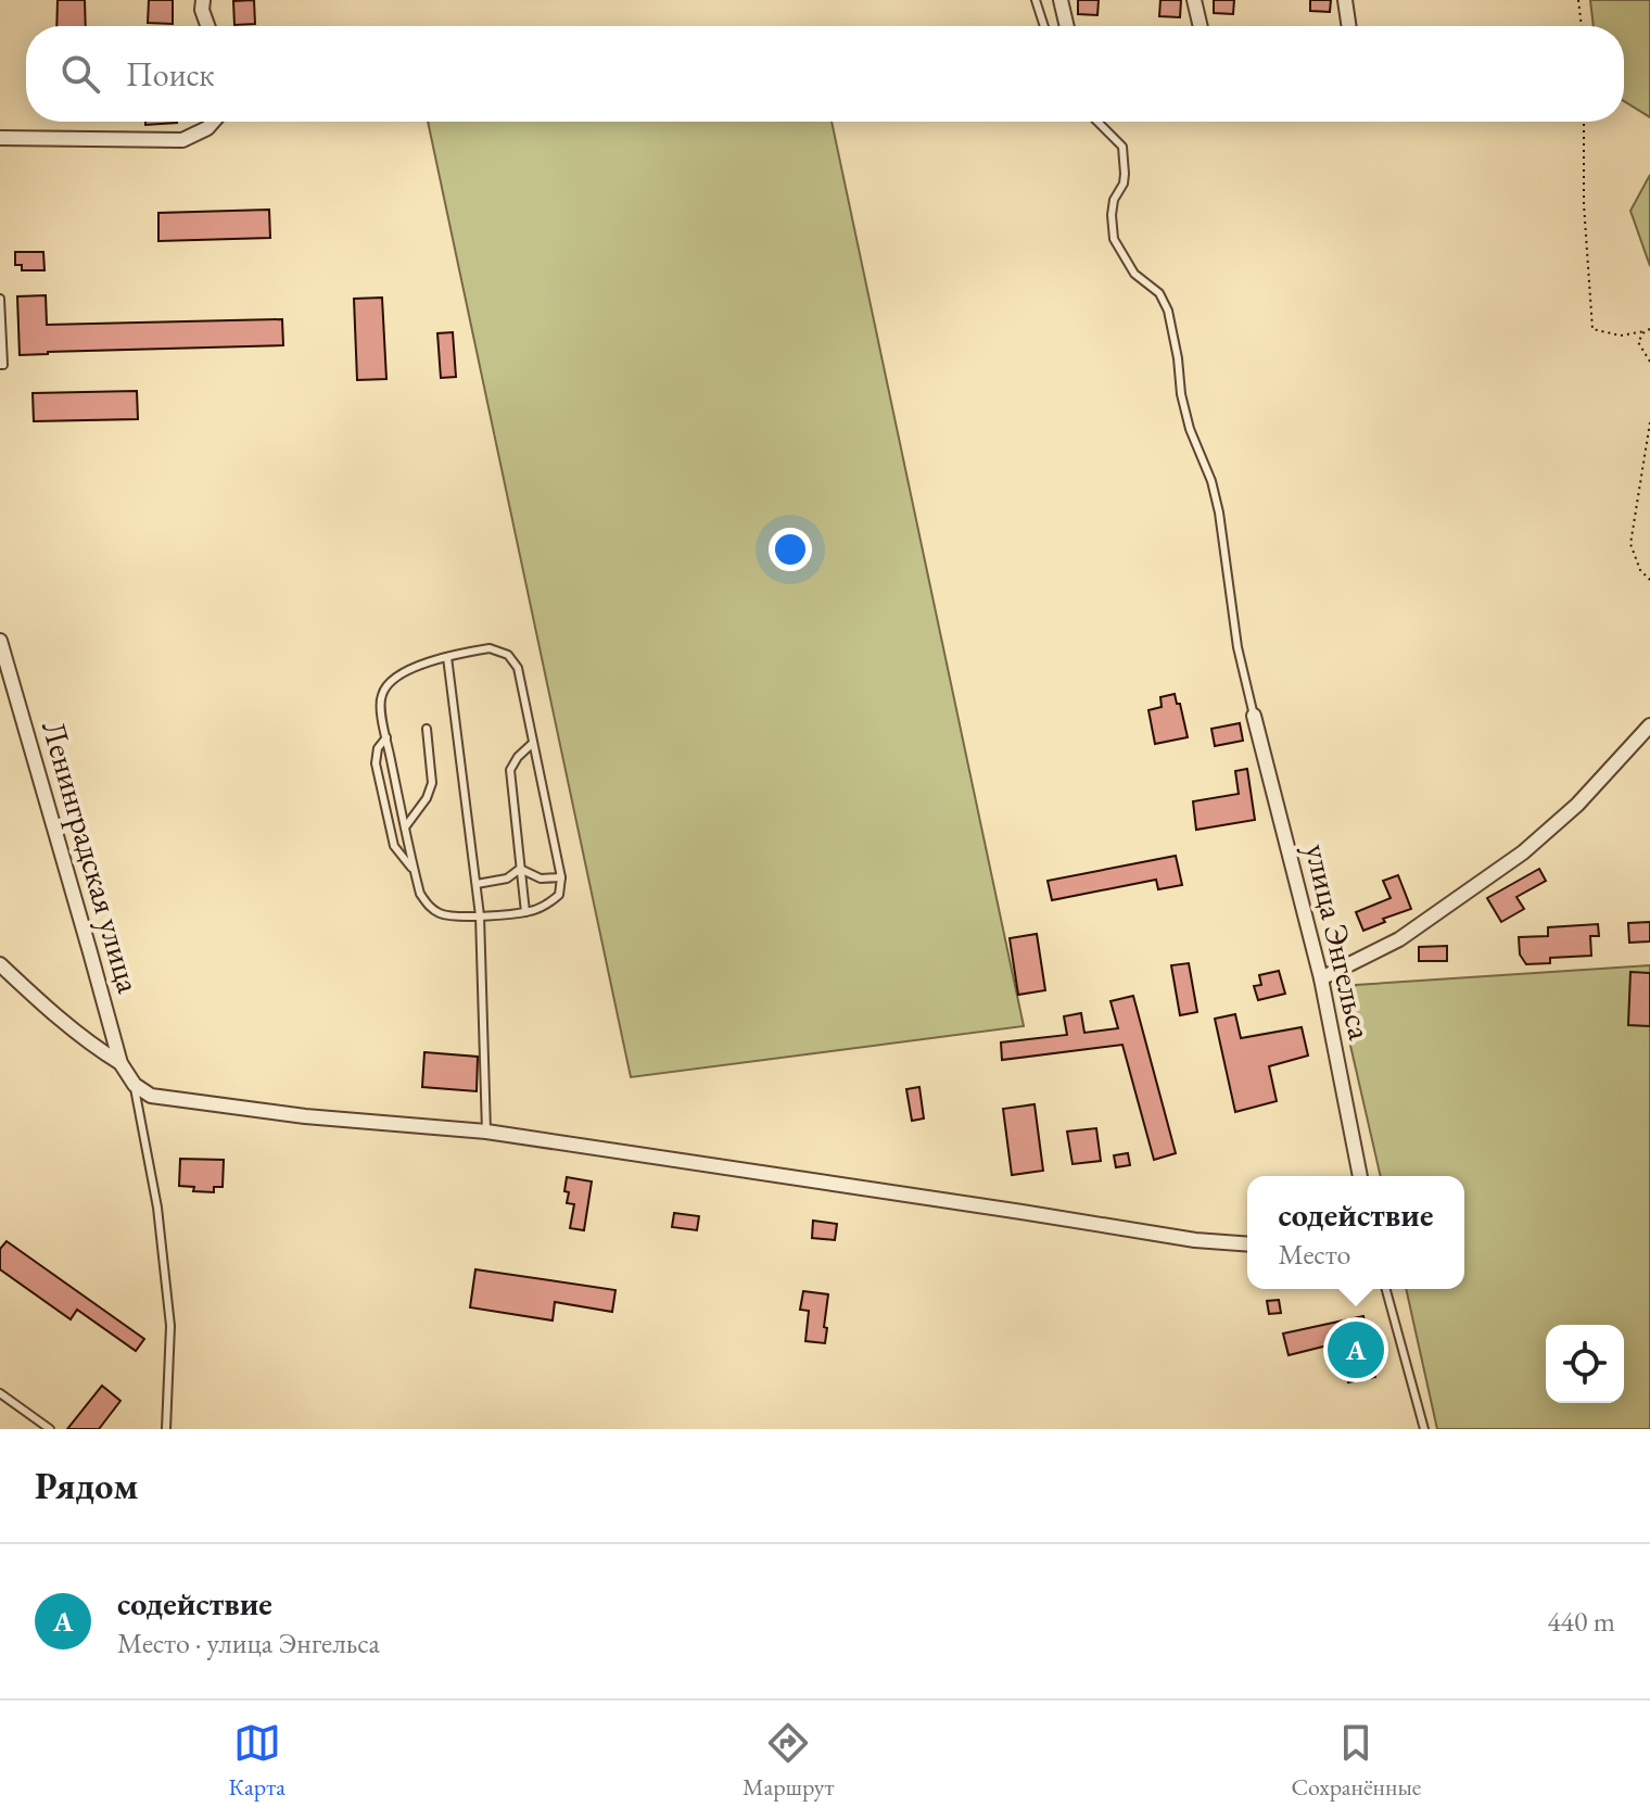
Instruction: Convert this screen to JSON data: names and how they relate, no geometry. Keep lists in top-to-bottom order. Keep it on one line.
{"streets":{"street":["Ленинградская улица","улица Энгельса"]},"page":{"search":"Поиск","popup":["содействие","Место"],"pins":"A","heading":"Рядом","list":[{"mark":"A","name":"содействие","note":"Место · улица Энгельса","value":"440 m"}],"nav":["Карта","Маршрут","Сохранённые"]}}
